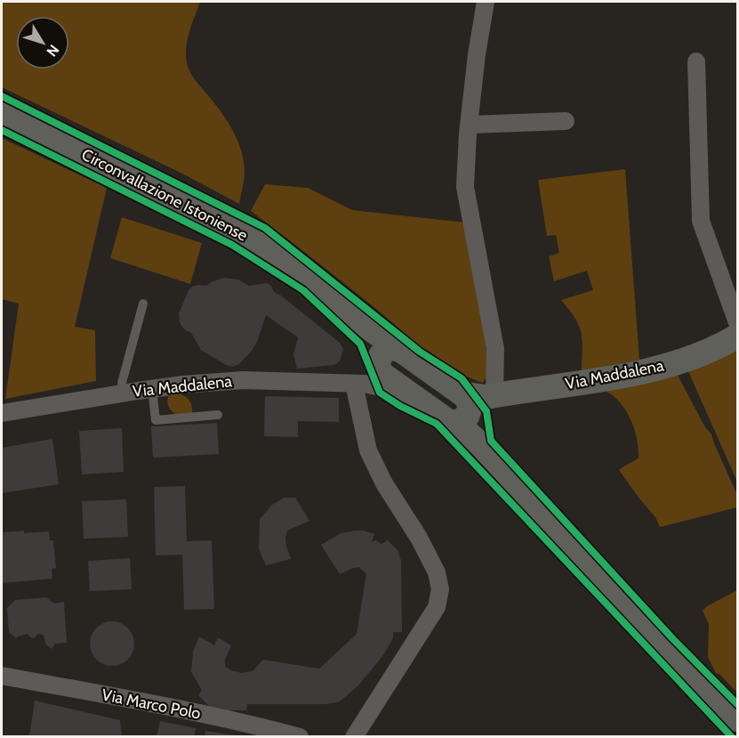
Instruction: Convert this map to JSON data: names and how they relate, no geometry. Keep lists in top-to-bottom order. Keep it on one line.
{"streets":{"main road":["Circonvallazione Istoniense","Via Maddalena"],"street":["Via Marco Polo"]},"crossings":[["Circonvallazione Istoniense","Via Maddalena"]],"north":"bottom right"}
